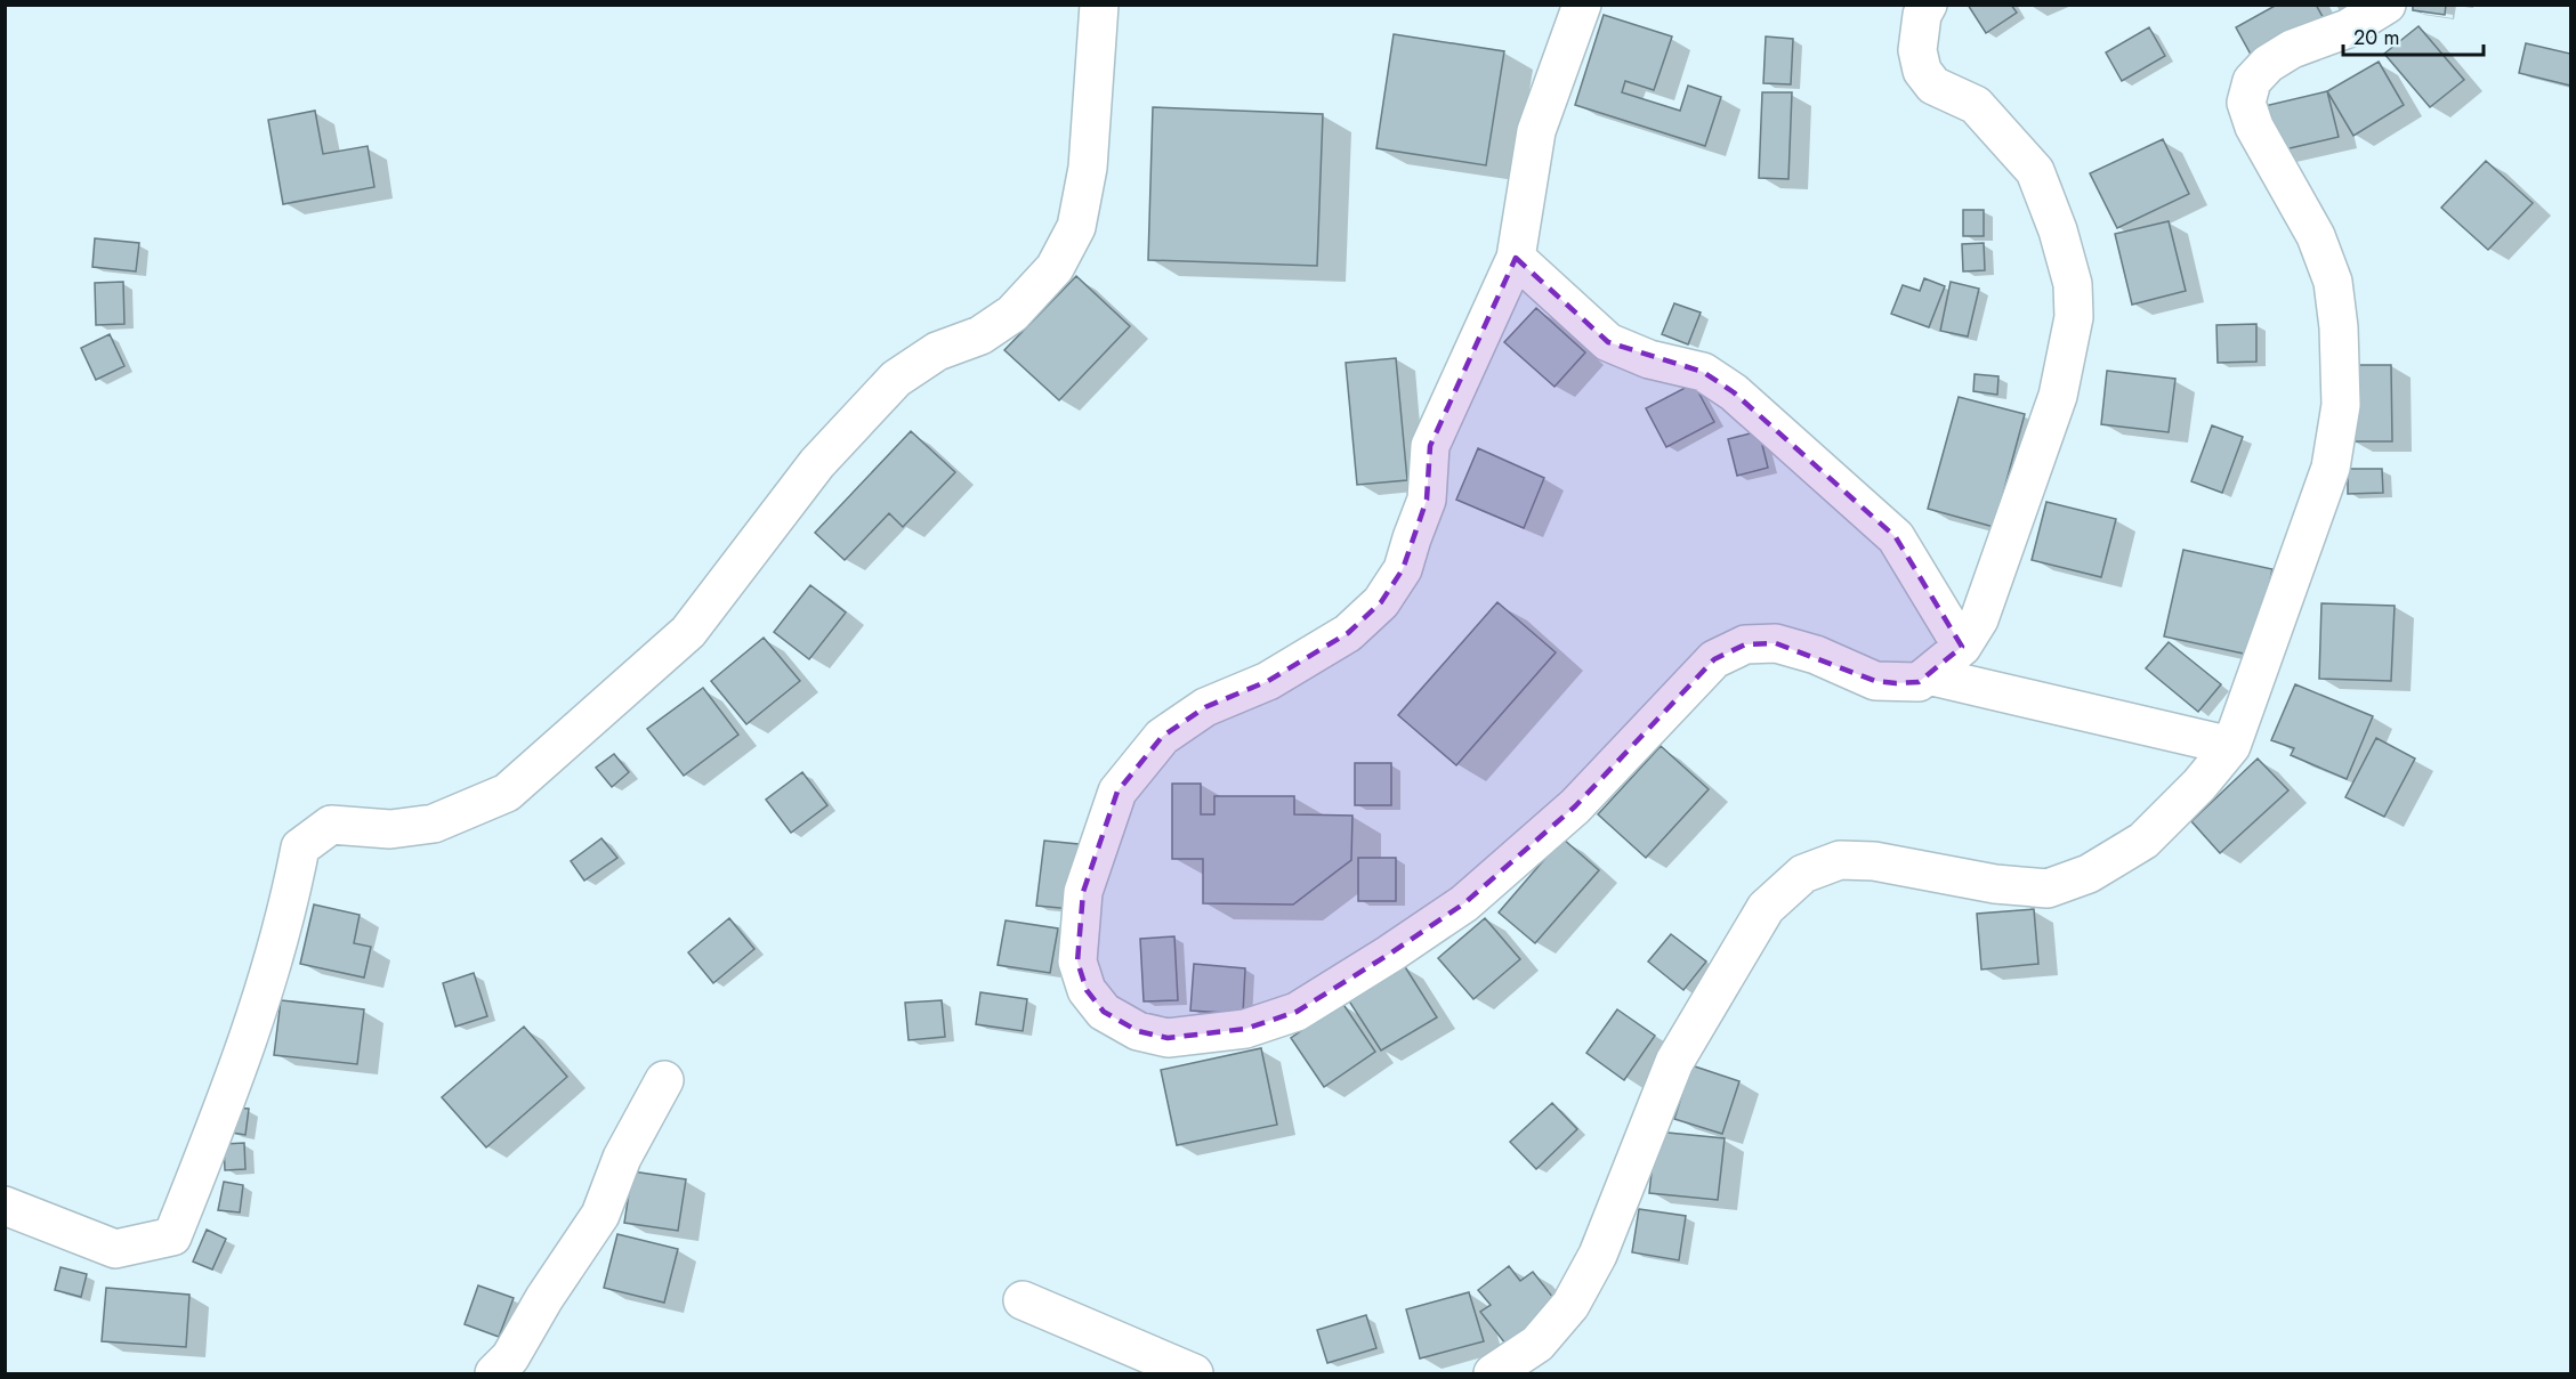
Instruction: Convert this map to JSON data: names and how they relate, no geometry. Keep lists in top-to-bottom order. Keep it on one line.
{"scale_bar":"20 m"}
